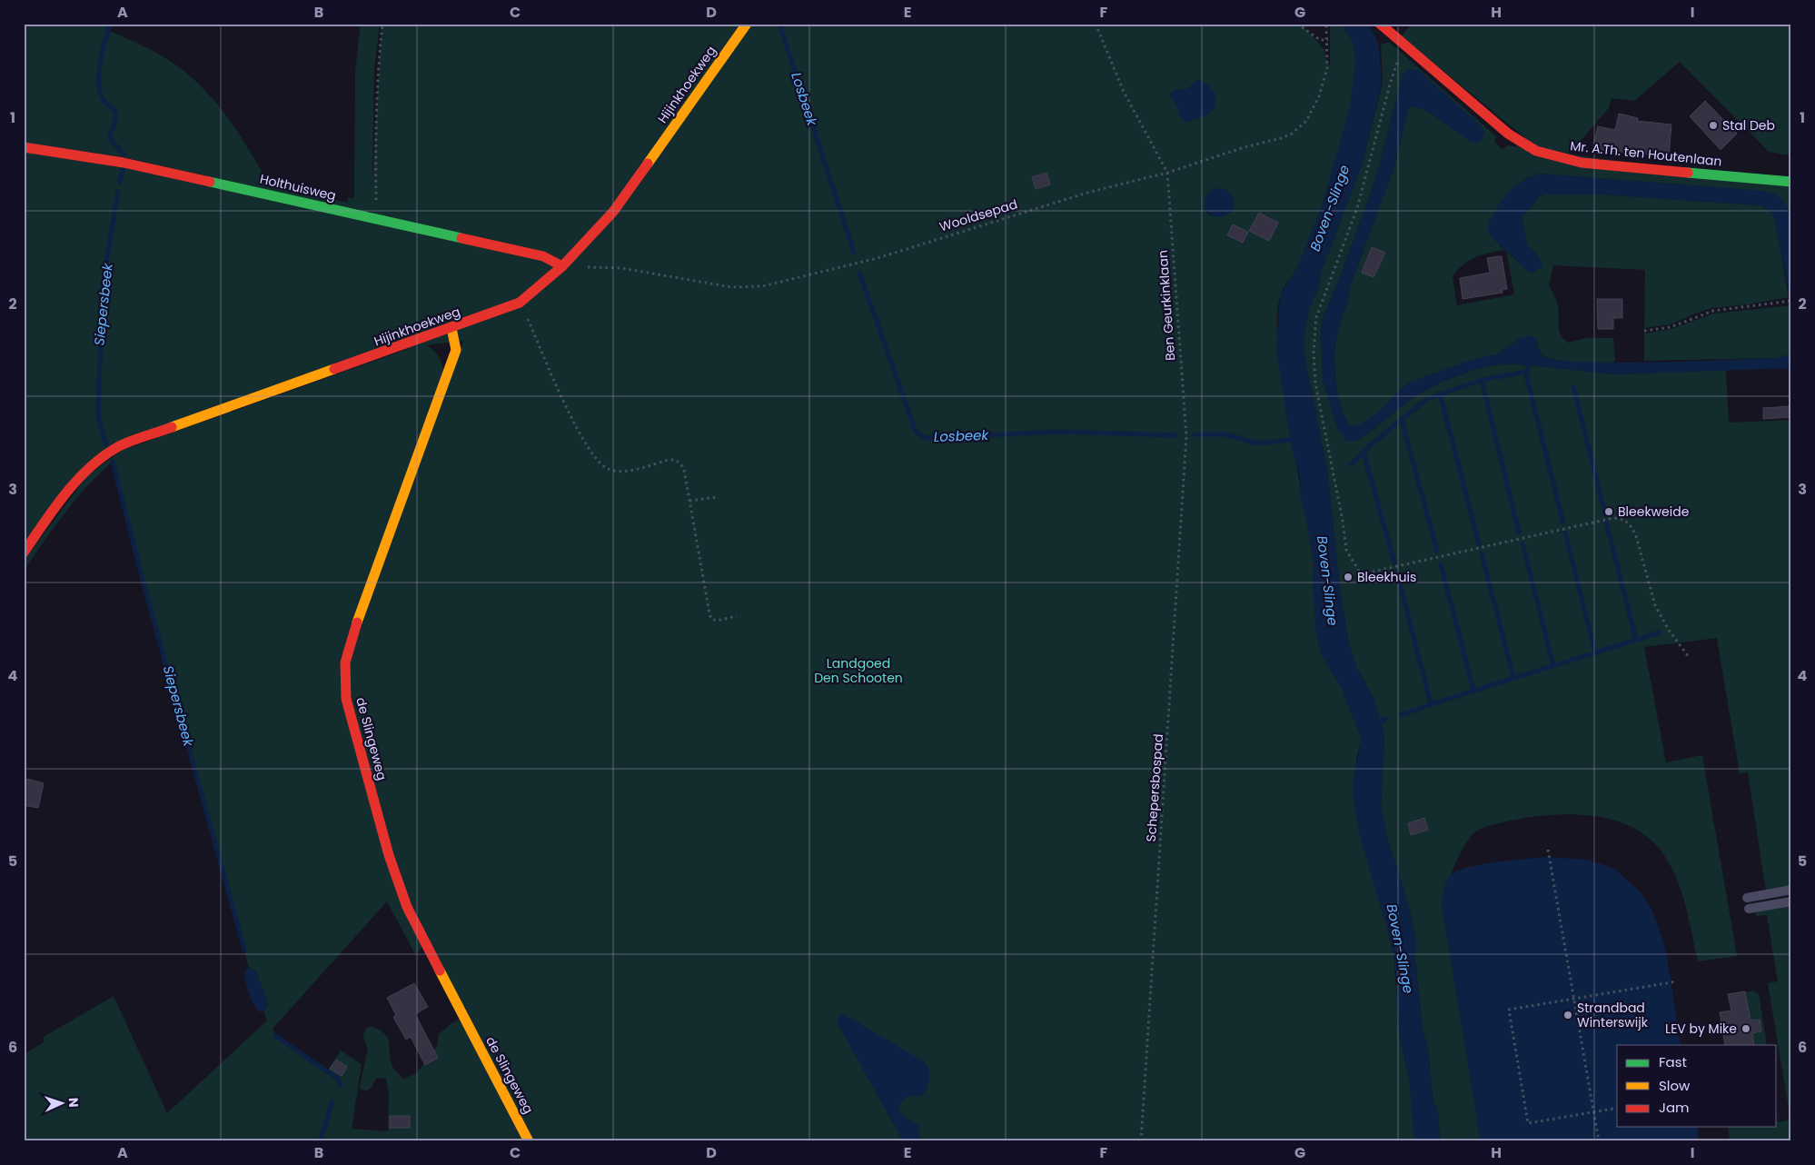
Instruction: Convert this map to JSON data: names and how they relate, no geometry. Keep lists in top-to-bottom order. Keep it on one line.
{"streets":{"street":["Hijinkhoekweg","Mr. A.Th. ten Houtenlaan","Holthuisweg","de Slingeweg"],"path":["Wooldsepad","Ben Geurkinklaan","Schepersbospad"]},"crossings":[["Hijinkhoekweg","Holthuisweg"],["Hijinkhoekweg","Wooldsepad"],["Hijinkhoekweg","de Slingeweg"],["Holthuisweg","Wooldsepad"],["Wooldsepad","Ben Geurkinklaan"],["Ben Geurkinklaan","Schepersbospad"]],"water":["Losbeek","Boven-Slinge","Siepersbeek"],"parks":["Landgoed Den Schooten"],"places":["Stal Deb","Bleekweide","Bleekhuis","Strandbad Winterswijk","LEV by Mike"],"legend":["Fast","Slow","Jam"],"north":"right","grid":{"columns":["A","B","C","D","E","F","G","H","I"],"rows":["1","2","3","4","5","6"]}}
